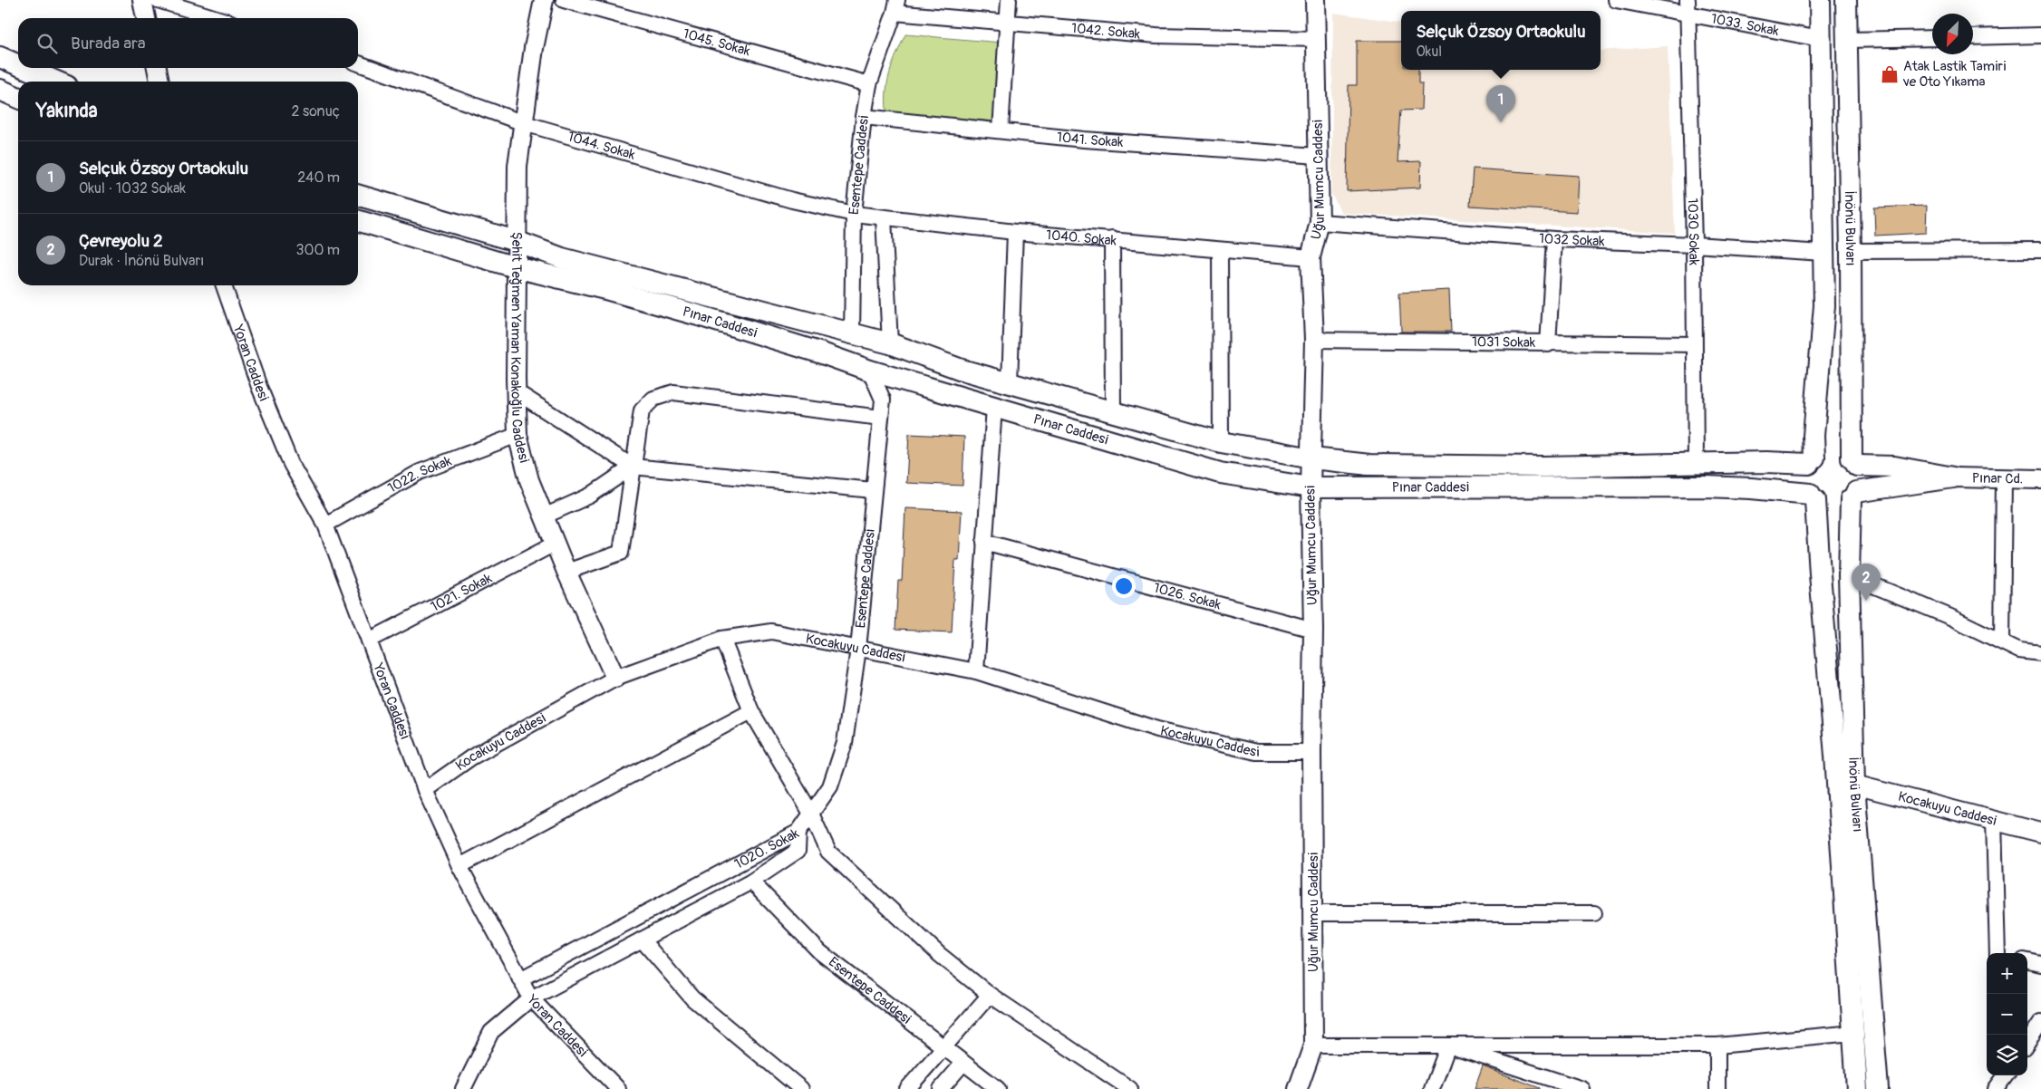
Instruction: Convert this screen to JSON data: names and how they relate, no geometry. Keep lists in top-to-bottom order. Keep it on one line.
{"streets":{"main road":["İnönü Bulvarı","Pınar Caddesi"],"street":["1033. Sokak","1042. Sokak","1045. Sokak","1041. Sokak","1044. Sokak","Esentepe Caddesi","Uğur Mumcu Caddesi","1030 Sokak","1040. Sokak","1032 Sokak","1031 Sokak","Şehit Teğmen Yaman Konakoğlu Caddesi","Yoran Caddesi","1022. Sokak","Pınar Cd.","1021. Sokak","1026. Sokak","Kocakuyu Caddesi","1020. Sokak"]},"crossings":[["1033. Sokak","İnönü Bulvarı"],["1033. Sokak","1030 Sokak"],["1042. Sokak","Esentepe Caddesi"],["1042. Sokak","Uğur Mumcu Caddesi"],["1045. Sokak","Esentepe Caddesi"],["1041. Sokak","Esentepe Caddesi"],["1041. Sokak","Uğur Mumcu Caddesi"],["1044. Sokak","Esentepe Caddesi"],["1044. Sokak","1040. Sokak"],["1044. Sokak","Şehit Teğmen Yaman Konakoğlu Caddesi"],["Esentepe Caddesi","1040. Sokak"],["Esentepe Caddesi","Pınar Caddesi"],["Esentepe Caddesi","Kocakuyu Caddesi"],["Esentepe Caddesi","1020. Sokak"],["Uğur Mumcu Caddesi","1040. Sokak"],["Uğur Mumcu Caddesi","1032 Sokak"],["Uğur Mumcu Caddesi","Pınar Caddesi"],["Uğur Mumcu Caddesi","1031 Sokak"],["Uğur Mumcu Caddesi","1026. Sokak"],["Uğur Mumcu Caddesi","Kocakuyu Caddesi"],["İnönü Bulvarı","1032 Sokak"],["İnönü Bulvarı","Pınar Caddesi"],["İnönü Bulvarı","Kocakuyu Caddesi"],["1030 Sokak","1032 Sokak"],["1030 Sokak","Pınar Caddesi"],["1030 Sokak","1031 Sokak"],["Pınar Caddesi","Şehit Teğmen Yaman Konakoğlu Caddesi"],["Şehit Teğmen Yaman Konakoğlu Caddesi","1022. Sokak"],["Şehit Teğmen Yaman Konakoğlu Caddesi","1021. Sokak"],["Şehit Teğmen Yaman Konakoğlu Caddesi","Kocakuyu Caddesi"],["Yoran Caddesi","1022. Sokak"],["Yoran Caddesi","1021. Sokak"],["Yoran Caddesi","Kocakuyu Caddesi"],["Yoran Caddesi","1020. Sokak"]],"places":{"shop":["Atak Lastik Tamiri ve Oto Yıkama"]},"north":"bottom left","page":{"popup":["Selçuk Özsoy Ortaokulu","Okul"],"search":"Burada ara","heading":["Yakında","2 sonuç"],"pins":["1","2"],"list":[{"mark":"1","name":"Selçuk Özsoy Ortaokulu","note":"Okul · 1032 Sokak","value":"240 m"},{"mark":"2","name":"Çevreyolu 2","note":"Durak · İnönü Bulvarı","value":"300 m"}],"map_buttons":["+","−"]}}
